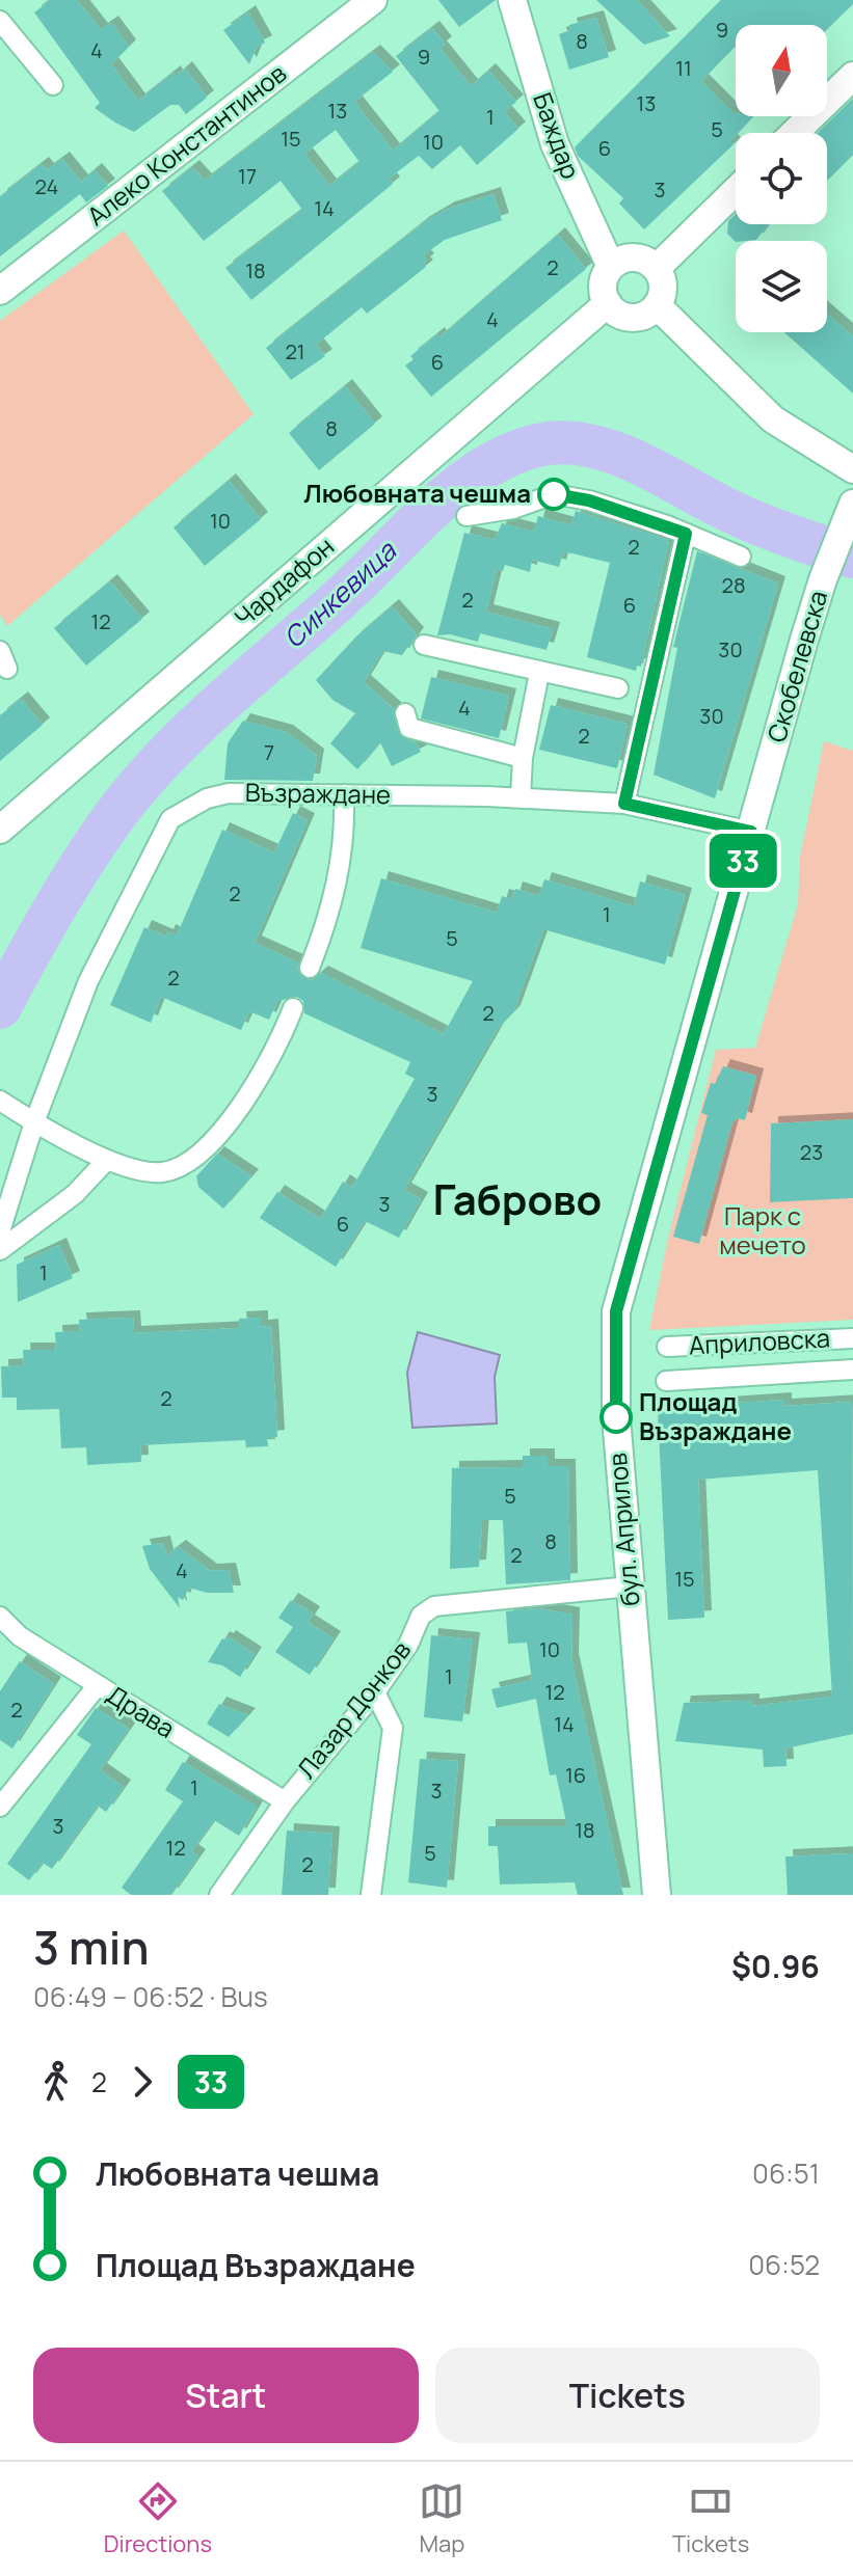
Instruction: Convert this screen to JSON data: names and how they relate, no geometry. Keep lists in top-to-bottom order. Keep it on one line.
{"streets":{"main road":["Баждар","Алеко Константинов","Чардафон","Скобелевска","бул. Априлов"],"street":["Възраждане","Априловска","Лазар Донков","Драва"]},"crossings":[["Баждар","Чардафон"],["Скобелевска","Възраждане"],["Скобелевска","бул. Априлов"],["Възраждане","бул. Априлов"],["бул. Априлов","Лазар Донков"],["Лазар Донков","Драва"]],"districts":["Габрово"],"water":["Синкевица"],"parks":["Парк с мечето"],"places":["Любовната чешма","Площад Възраждане"],"lines":["bus line 33"],"house_numbers":["9","8","4","9","11","13","13","1","5","15","10","6","17","24","3","14","2","18","4","21","6","8","10","2","28","2","6","12","30","4","30","2","7","2","1","5","2","2","3","23","3","6","1","2","5","8","2","4","15","10","1","12","2","14","16","1","3","3","18","12","5","2"],"north":"top","page":{"on_map":"33","heading":["3 min","06:49 – 06:52 · Bus","$0.96"],"legs":["2","33"],"list":[{"name":"Любовната чешма","value":"06:51"},{"name":"Площад Възраждане","value":"06:52"}],"buttons":["Start","Tickets"],"tabs":["Directions","Map","Tickets"]}}
